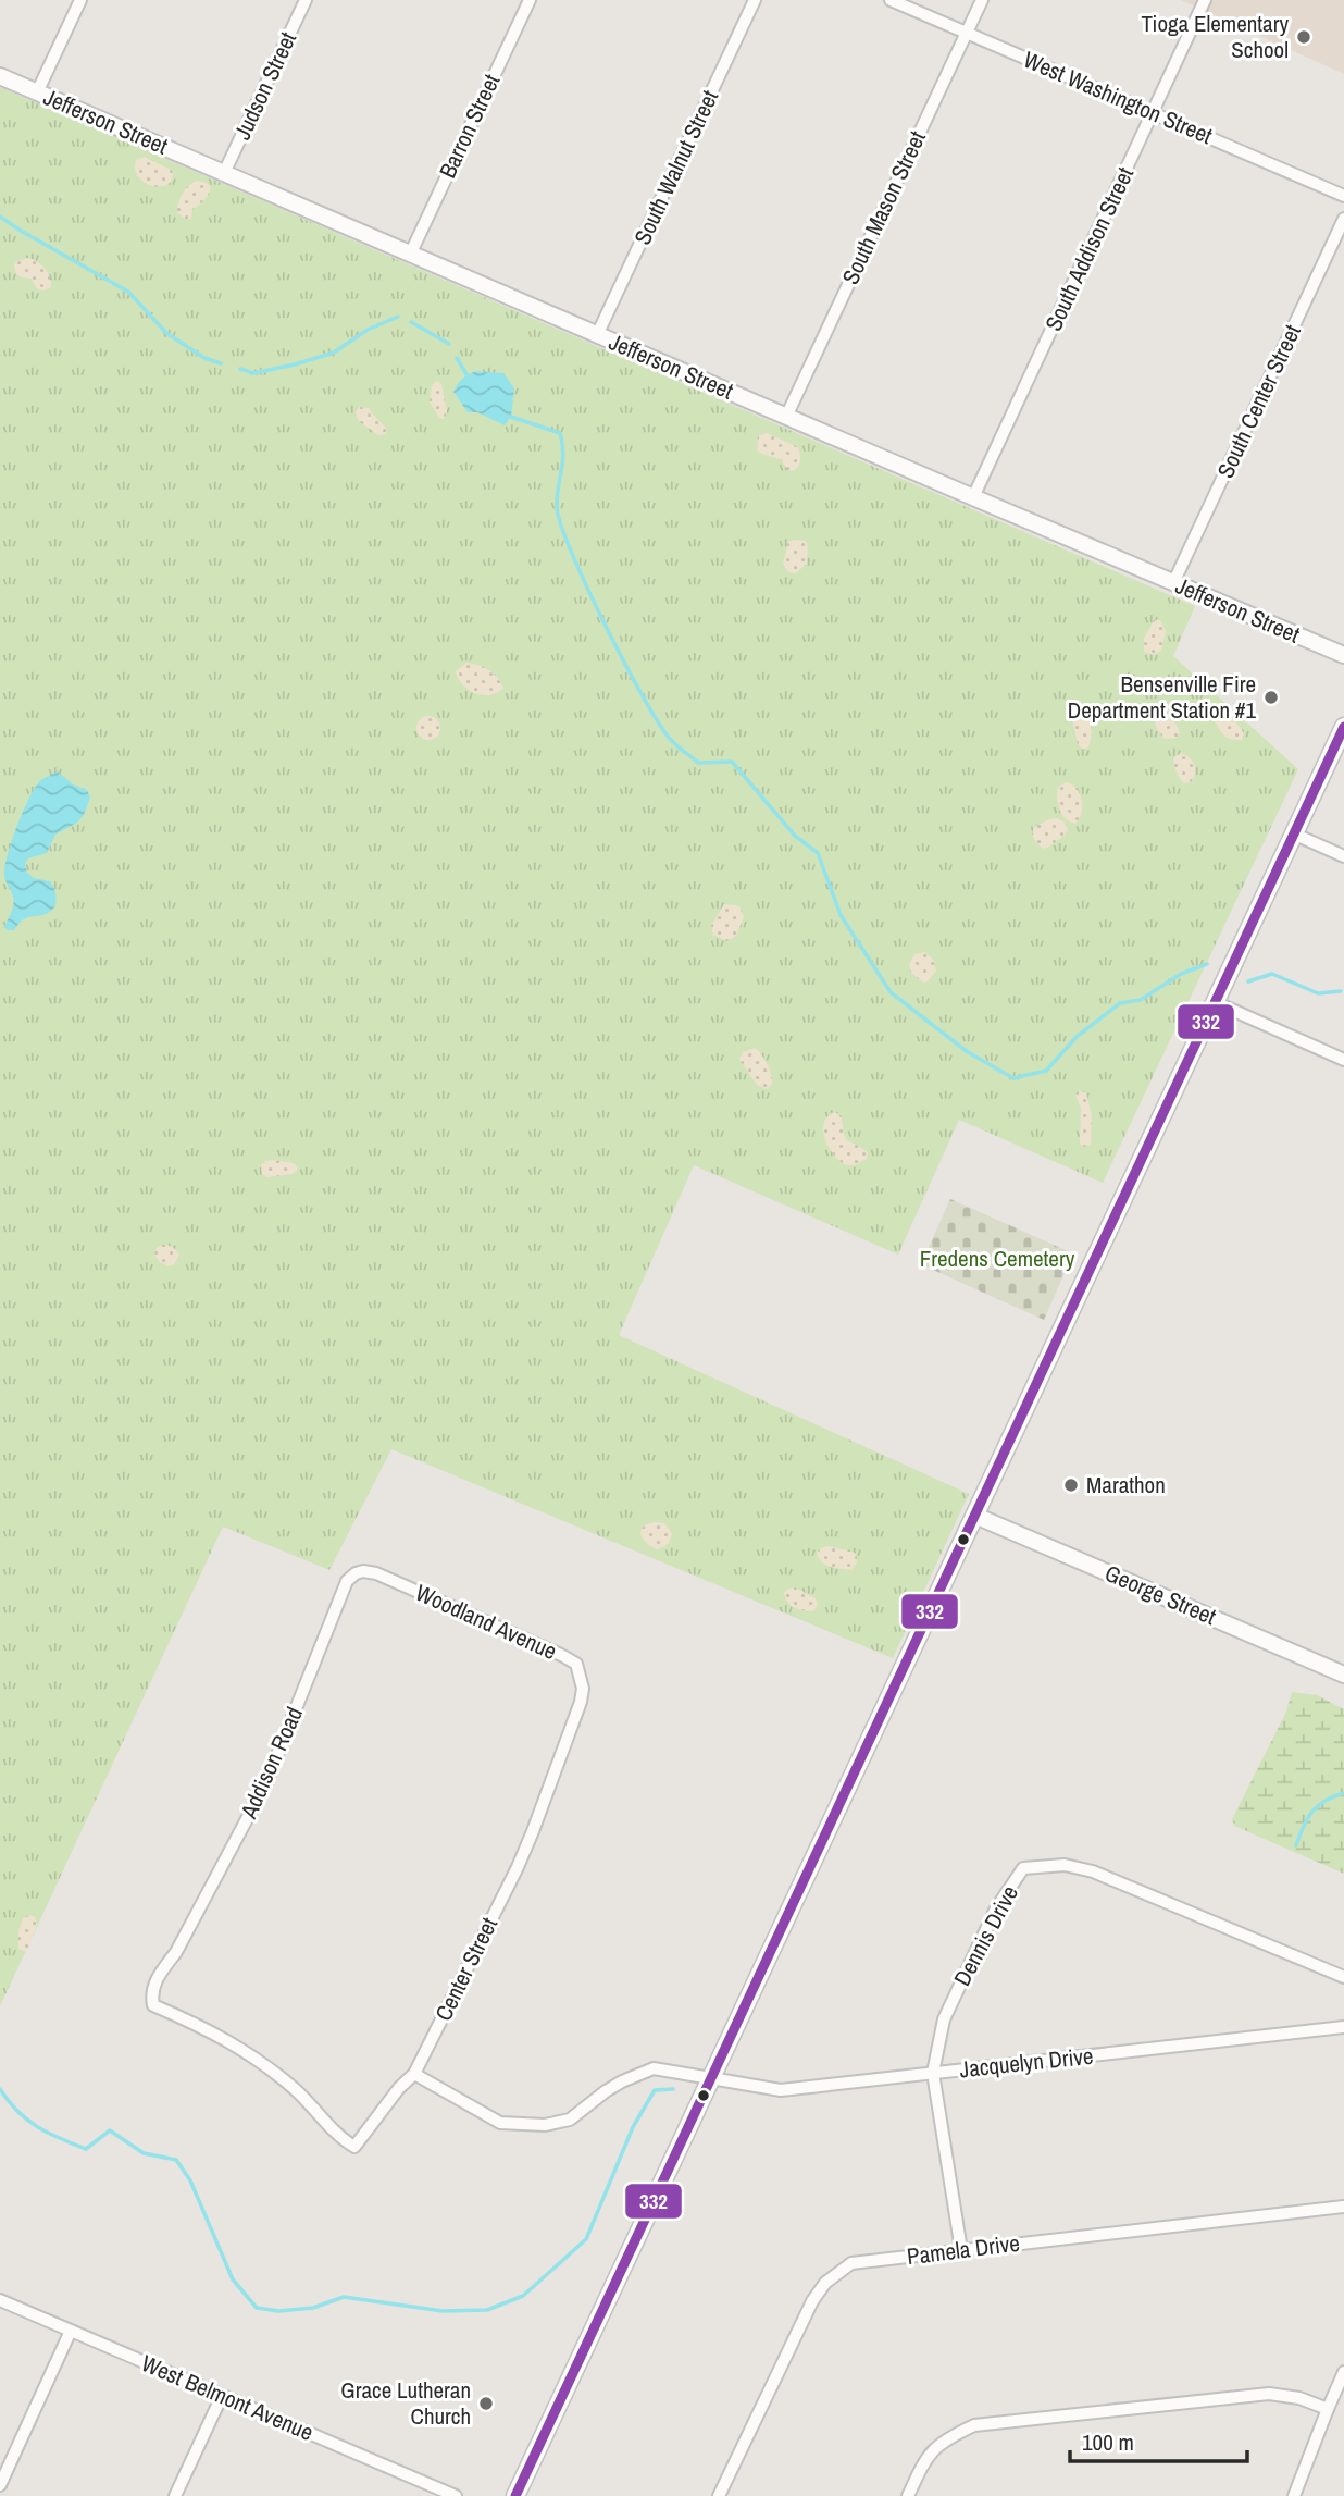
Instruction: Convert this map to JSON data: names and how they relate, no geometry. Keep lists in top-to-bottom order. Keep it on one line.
{"streets":{"street":["Judson Street","West Washington Street","Jefferson Street","Barron Street","South Walnut Street","South Mason Street","South Addison Street","South Center Street","George Street","Woodland Avenue","Addison Road","Dennis Drive","Center Street","Jacquelyn Drive","Pamela Drive","West Belmont Avenue"]},"crossings":[["Judson Street","Jefferson Street"],["West Washington Street","South Mason Street"],["West Washington Street","South Addison Street"],["Jefferson Street","Barron Street"],["Jefferson Street","South Walnut Street"],["Jefferson Street","South Mason Street"],["Jefferson Street","South Addison Street"],["Jefferson Street","South Center Street"],["Woodland Avenue","Addison Road"],["Woodland Avenue","Center Street"],["Addison Road","Center Street"],["Dennis Drive","Jacquelyn Drive"],["Dennis Drive","Pamela Drive"],["Center Street","Jacquelyn Drive"]],"parks":["Fredens Cemetery"],"places":["Tioga Elementary School","Bensenville Fire Department Station #1","Marathon","Grace Lutheran Church"],"lines":["transit line 332"],"scale_bar":"100 m"}
